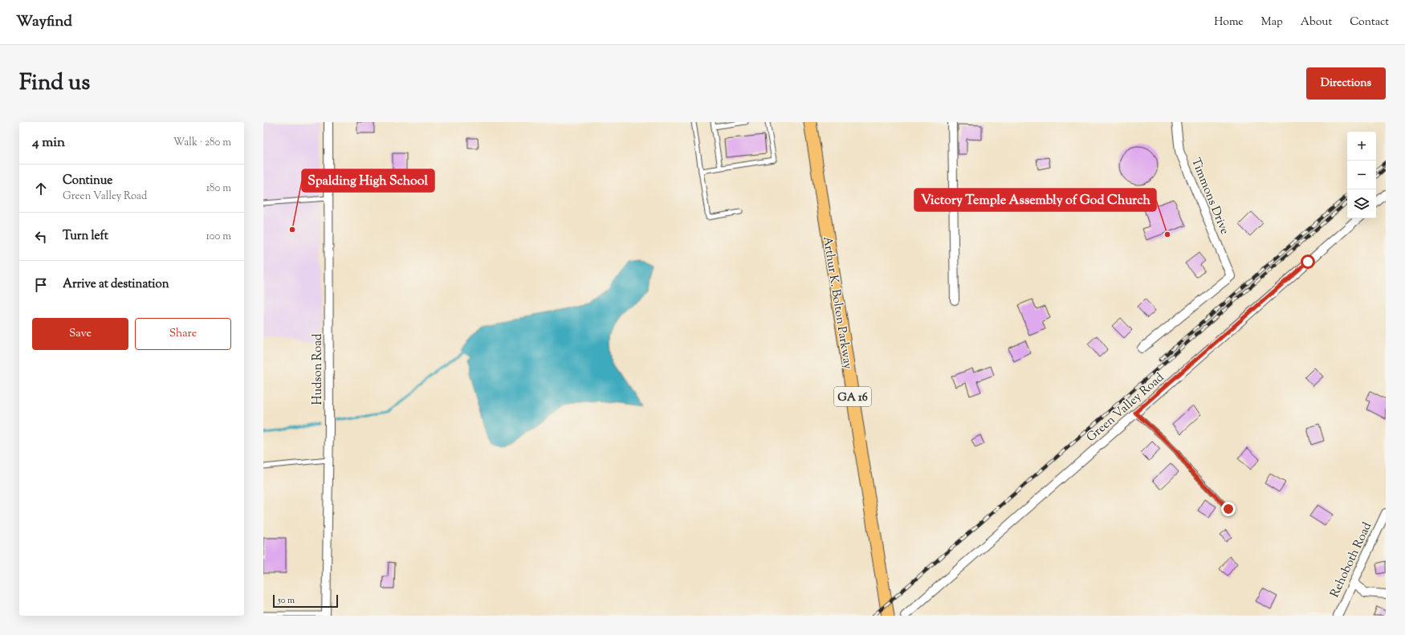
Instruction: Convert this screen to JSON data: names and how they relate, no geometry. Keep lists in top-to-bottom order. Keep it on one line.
{"streets":{"main road":["Arthur K. Bolton Parkway","GA 16"],"street":["Timmons Drive","Hudson Road","Green Valley Road","Rehoboth Road"]},"places":["Spalding High School","Victory Temple Assembly of God Church"],"scale_bar":"50 m","page":{"header":"Wayfind","nav":["Home","Map","About","Contact"],"title":"Find us","buttons":["Directions",["Save","Share"]],"heading":["4 min","Walk · 280 m"],"map_buttons":["+","−"],"list":[["Continue","Green Valley Road","180 m"],["Turn left","100 m"],"Arrive at destination"],"scale":"50 m"}}
